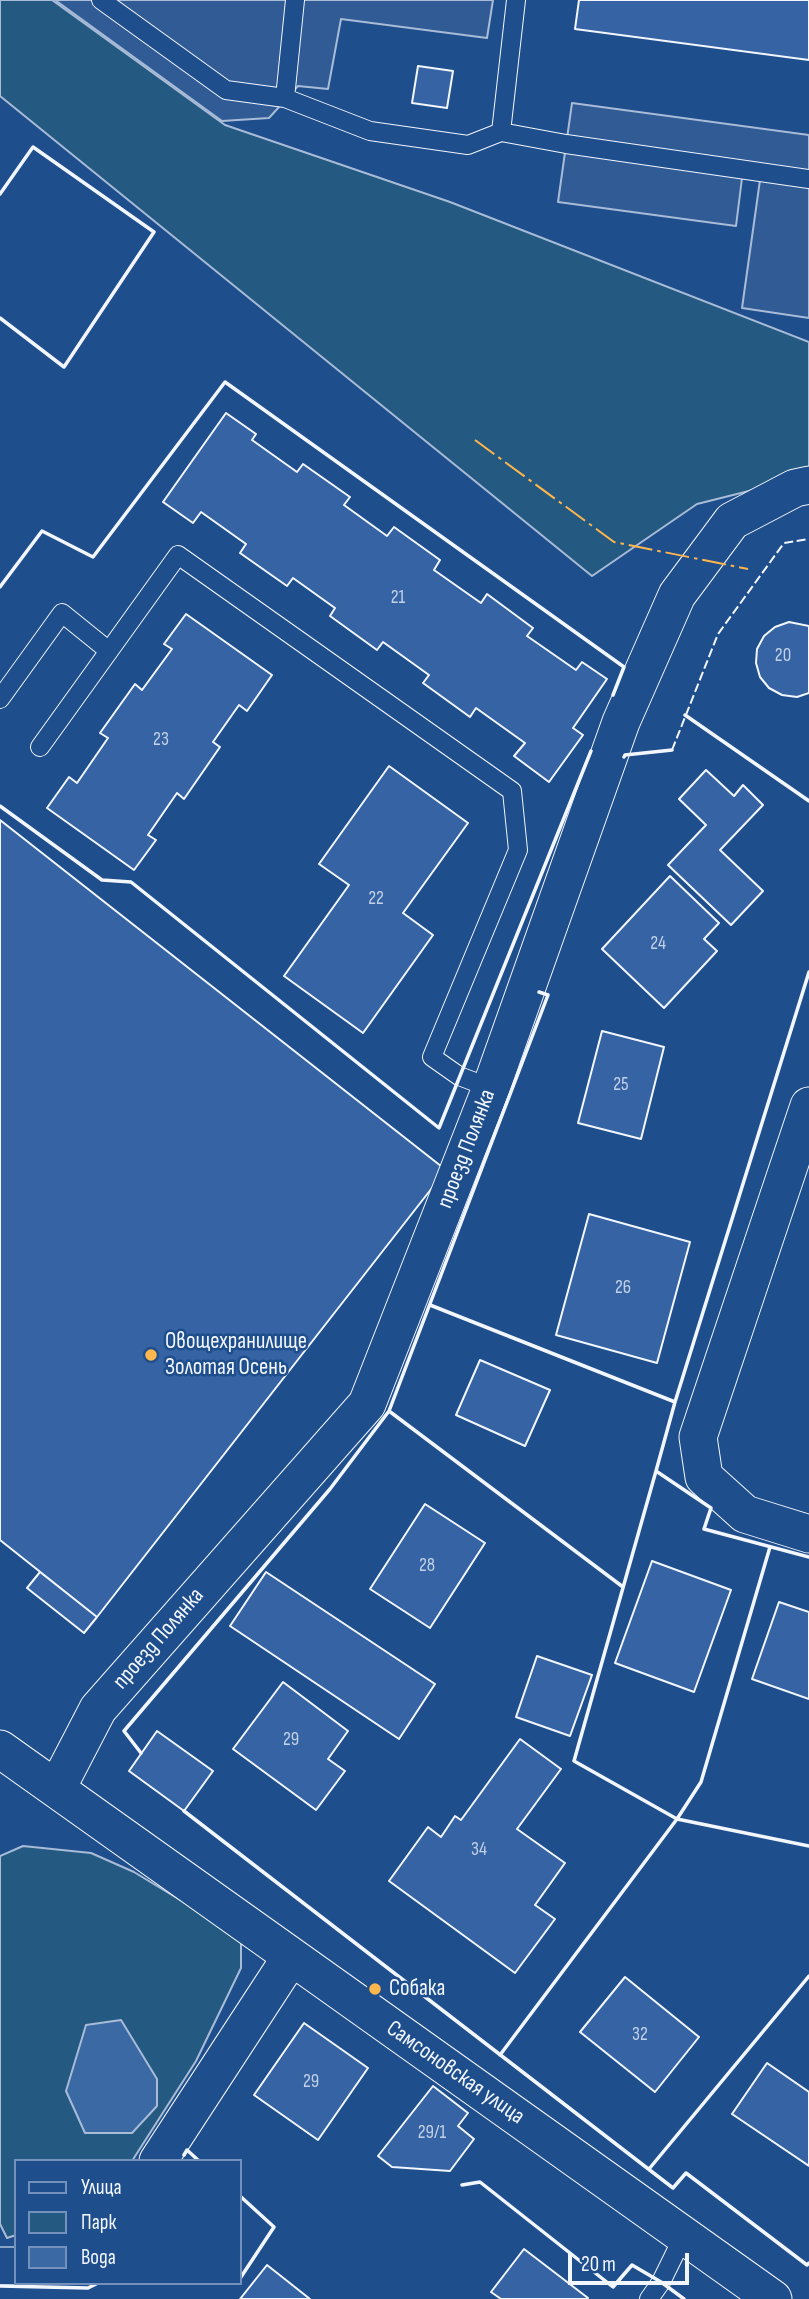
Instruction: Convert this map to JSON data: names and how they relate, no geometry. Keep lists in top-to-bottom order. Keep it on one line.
{"streets":{"street":["проезд Полянка","Самсоновская улица"]},"crossings":[["проезд Полянка","Самсоновская улица"]],"places":["Овощехранилище Золотая Осень","Собака"],"house_numbers":["21","20","23","22","24","25","26","28","29","34","32","29","29/1"],"legend":["Улица","Парк","Вода"],"scale_bar":"20 m"}
